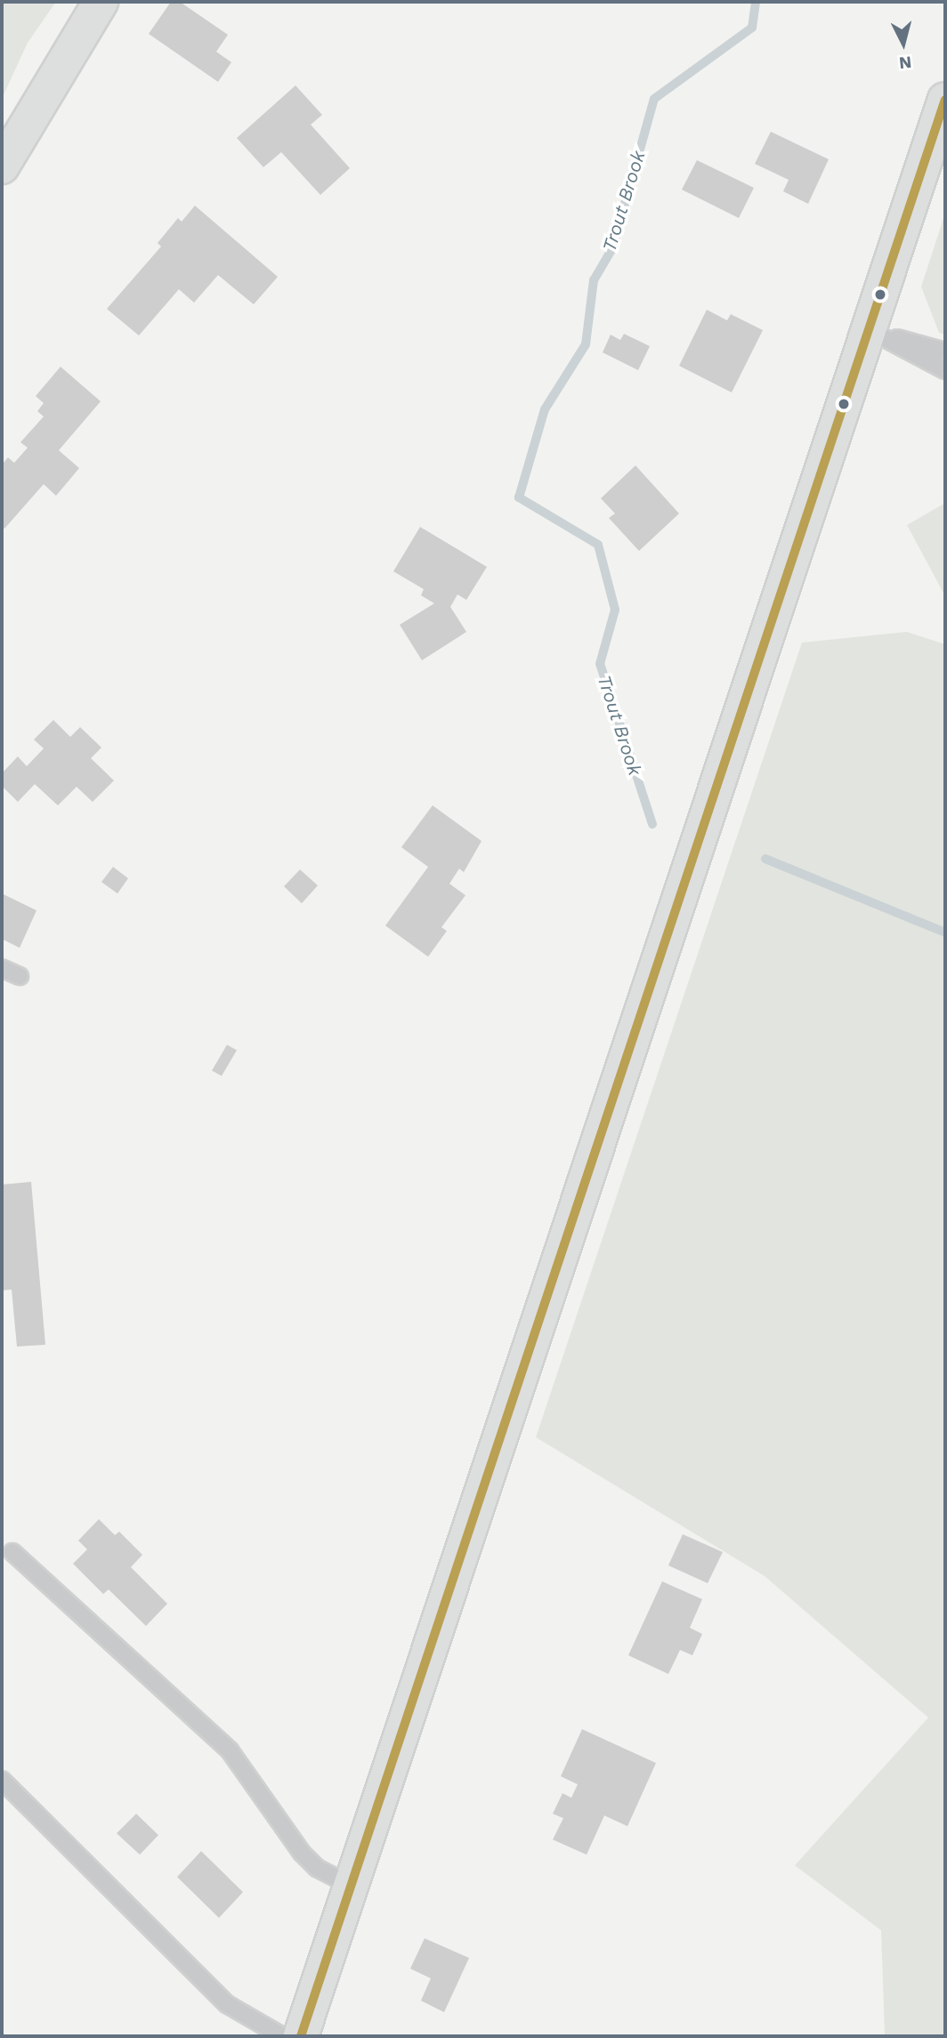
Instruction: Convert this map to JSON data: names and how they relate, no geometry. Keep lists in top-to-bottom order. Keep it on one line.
{"water":["Trout Brook"],"north":"bottom"}
